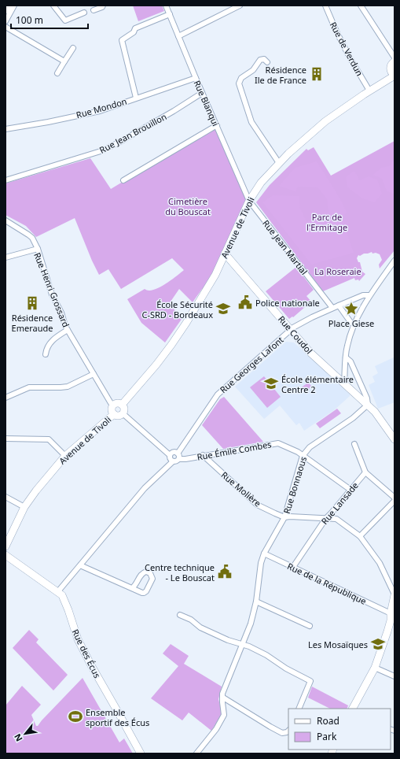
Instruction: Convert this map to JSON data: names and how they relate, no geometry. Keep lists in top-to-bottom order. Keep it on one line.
{"streets":{"street":["Rue de Verdun","Rue Blanqui","Rue Mondon","Rue Jean Brouillon","Avenue de Tivoli","Rue Jean Martial","Rue Henri Grossard","Rue Coudol","Rue Georges Lafont","Rue Émile Combes","Rue Bonnaous","Rue Molière","Rue Lansade","Rue de la République","Rue des Écus"]},"crossings":[["Rue de Verdun","Avenue de Tivoli"],["Rue Blanqui","Rue Mondon"],["Rue Blanqui","Rue Jean Brouillon"],["Rue Blanqui","Avenue de Tivoli"],["Rue Blanqui","Rue Jean Martial"],["Avenue de Tivoli","Rue Jean Martial"],["Avenue de Tivoli","Rue Henri Grossard"],["Avenue de Tivoli","Rue Coudol"],["Rue Jean Martial","Rue Georges Lafont"],["Rue Coudol","Rue Georges Lafont"],["Rue Coudol","Rue Bonnaous"],["Rue Georges Lafont","Rue Émile Combes"],["Rue Émile Combes","Rue Bonnaous"],["Rue Émile Combes","Rue Molière"],["Rue Émile Combes","Rue Lansade"],["Rue Bonnaous","Rue Molière"],["Rue Bonnaous","Rue de la République"],["Rue Molière","Rue Lansade"],["Rue Lansade","Rue de la République"]],"parks":["Cimetière du Bouscat","Parc de l'Ermitage","La Roseraie"],"places":{"building":["Résidence Ile de France","Résidence Emeraude"],"public building":["Police nationale","Centre technique - Le Bouscat"],"school or university":["École Sécurité C-SRD - Bordeaux","École élémentaire Centre 2","Les Mosaïques"],"place":["Place Giese"],"sports":["Ensemble sportif des Écus"]},"legend":["Road","Park"],"scale_bar":"100 m","north":"bottom left"}
